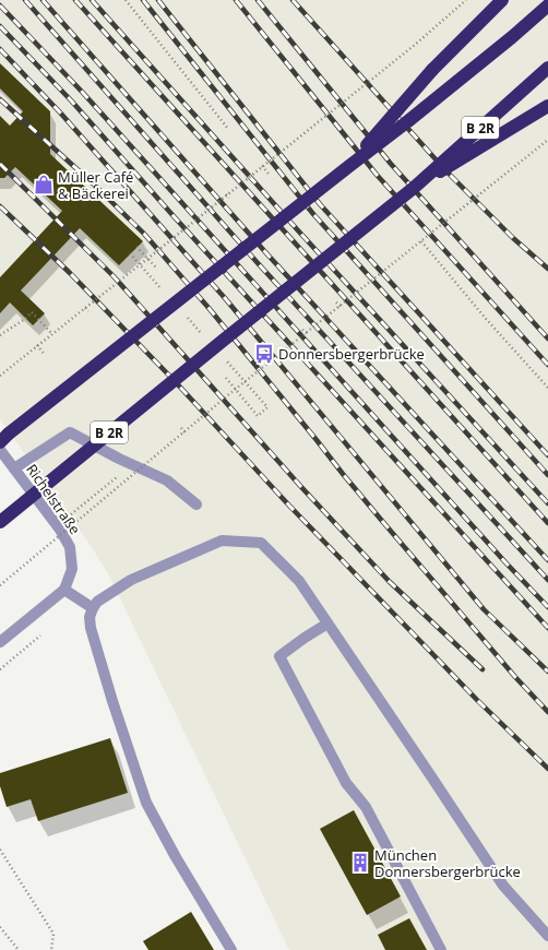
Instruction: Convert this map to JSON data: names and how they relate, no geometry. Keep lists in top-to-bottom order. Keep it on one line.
{"streets":{"highway":["B 2R"],"lane":["Richelstraße"]},"places":{"shop":["Müller Café & Bäckerei"],"bus stop":["Donnersbergerbrücke"],"building":["München Donnersbergerbrücke"]}}
